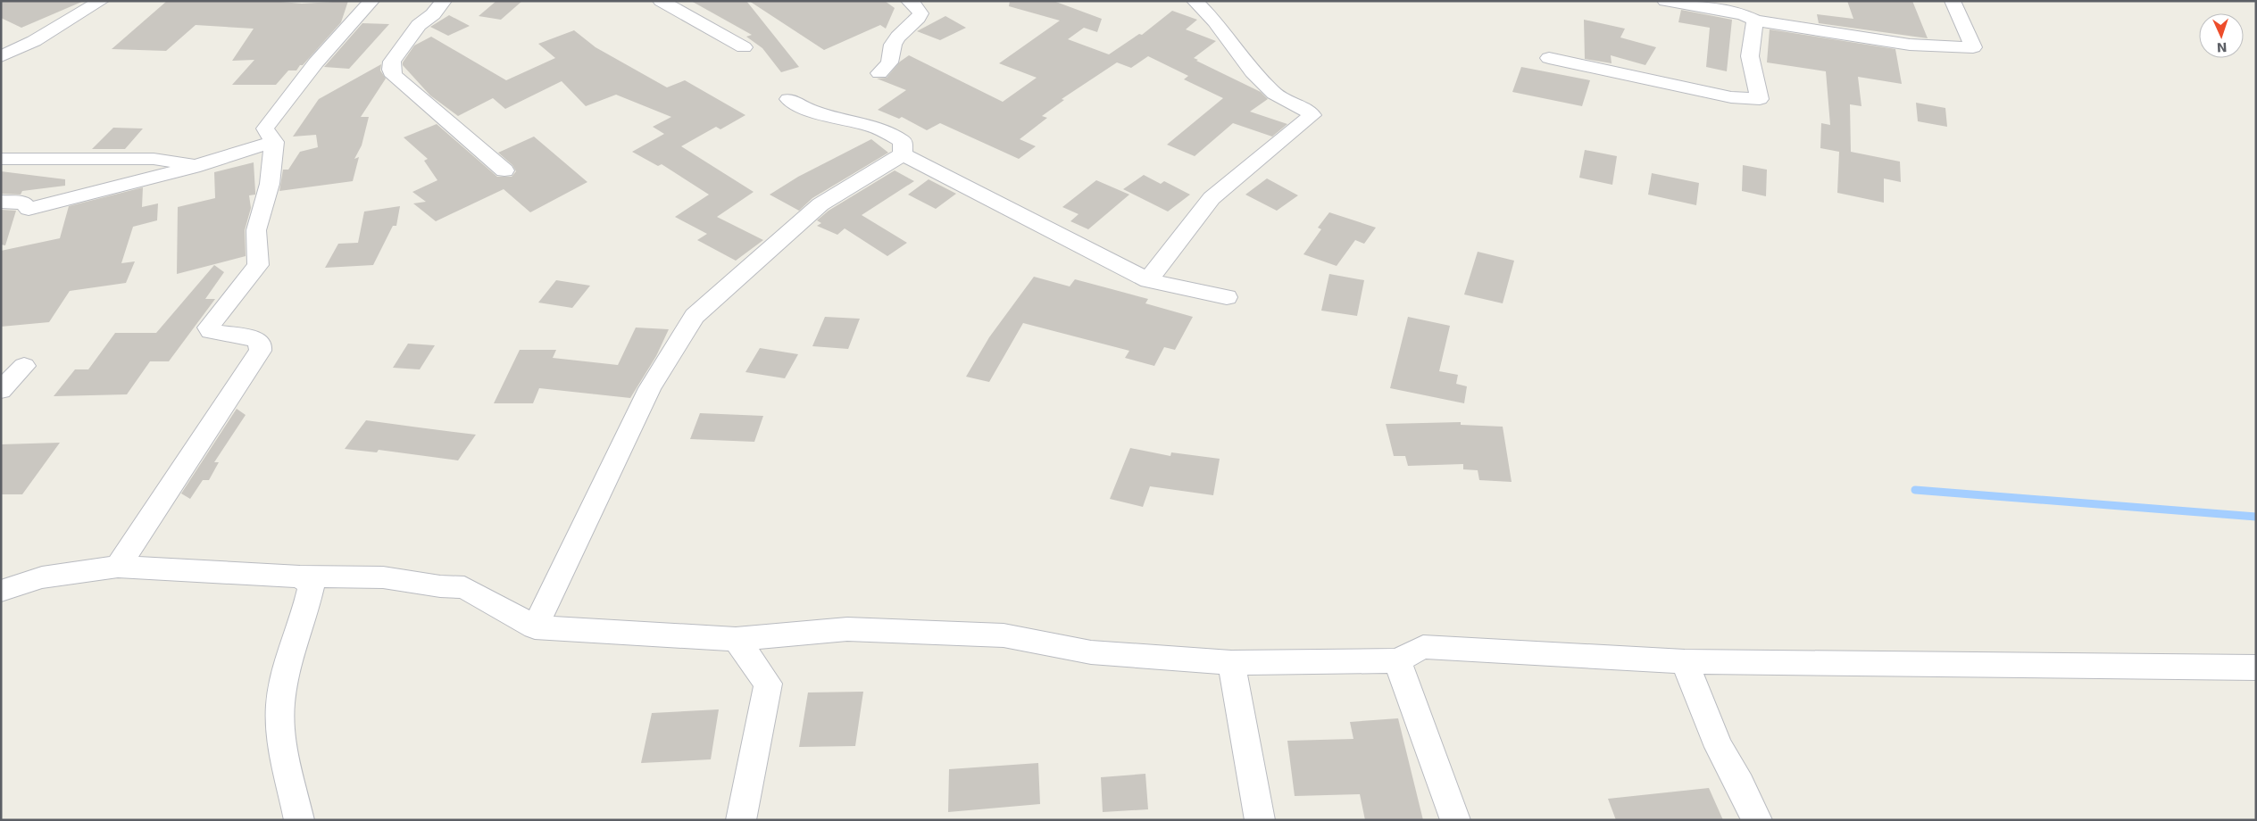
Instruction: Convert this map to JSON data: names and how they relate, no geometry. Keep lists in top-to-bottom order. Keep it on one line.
{"north":"bottom"}
